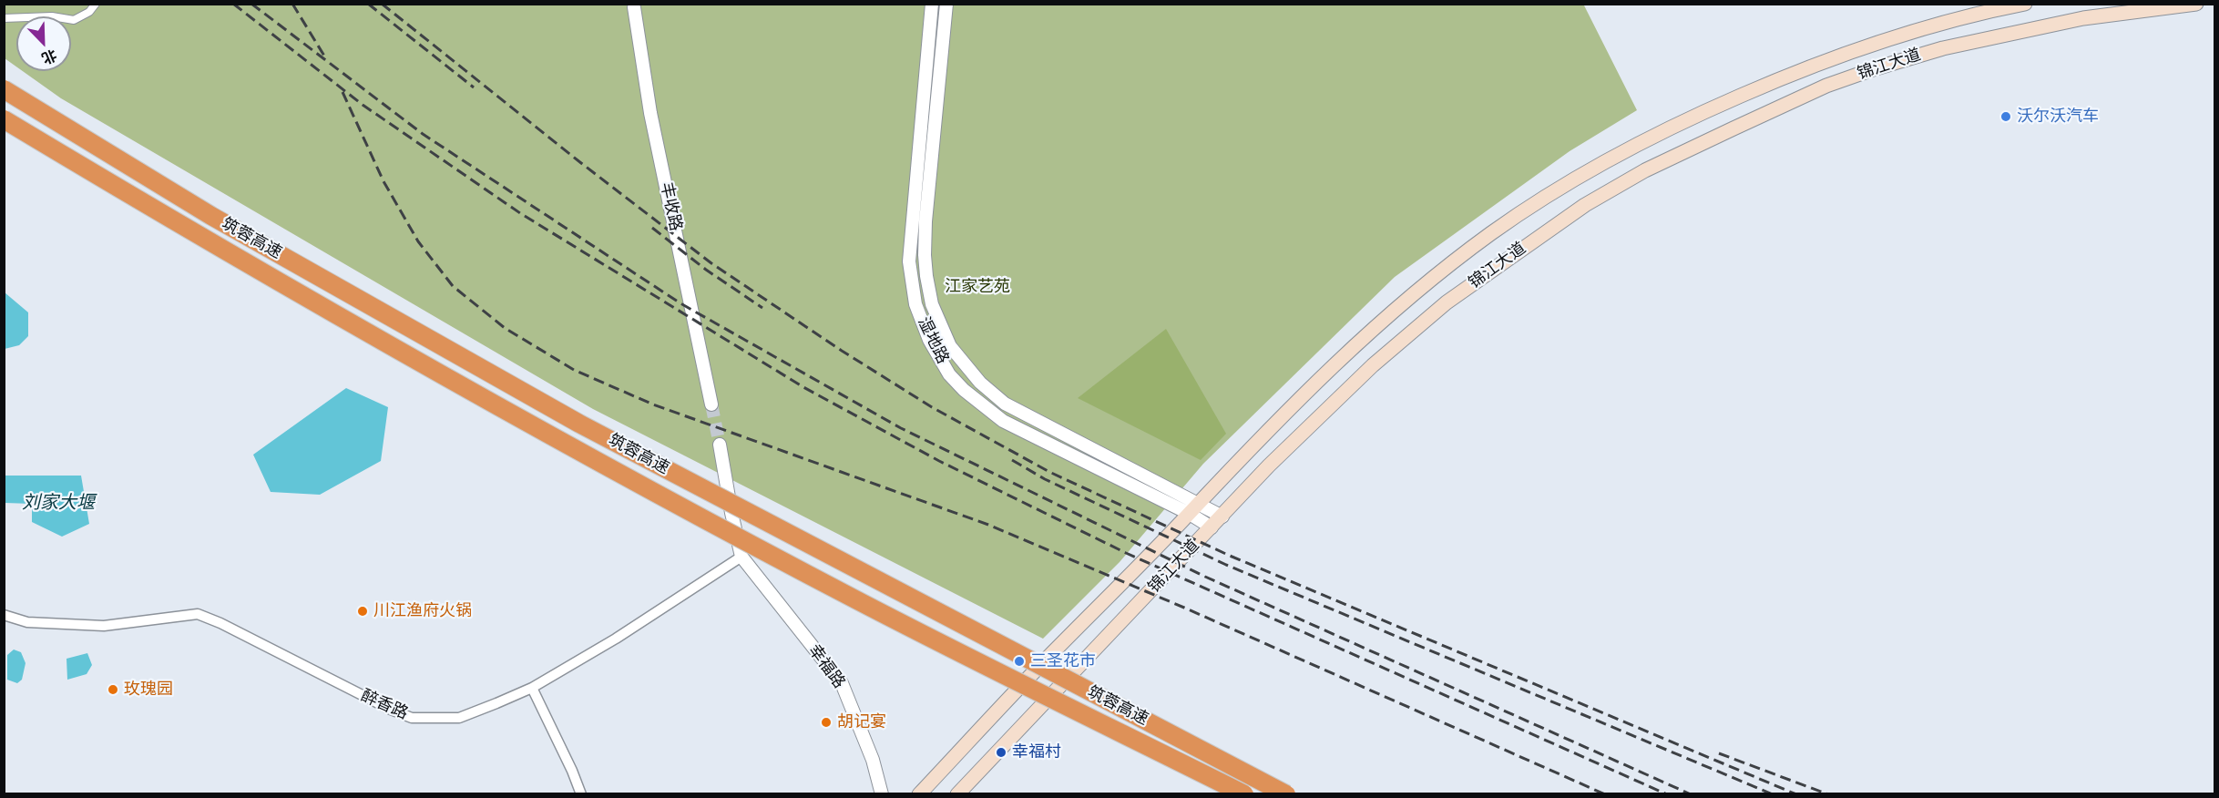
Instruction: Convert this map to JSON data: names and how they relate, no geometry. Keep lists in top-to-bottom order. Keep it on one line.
{"streets":{"highway":["筑蓉高速"],"main road":["锦江大道"],"street":["丰收路","湿地路","幸福路","醉香路"]},"crossings":[["锦江大道","湿地路"],["幸福路","醉香路"]],"water":["刘家大堰"],"parks":["江家艺苑"],"places":["沃尔沃汽车","川江渔府火锅","三圣花市","玫瑰园","胡记宴","幸福村"],"north":"bottom right"}
